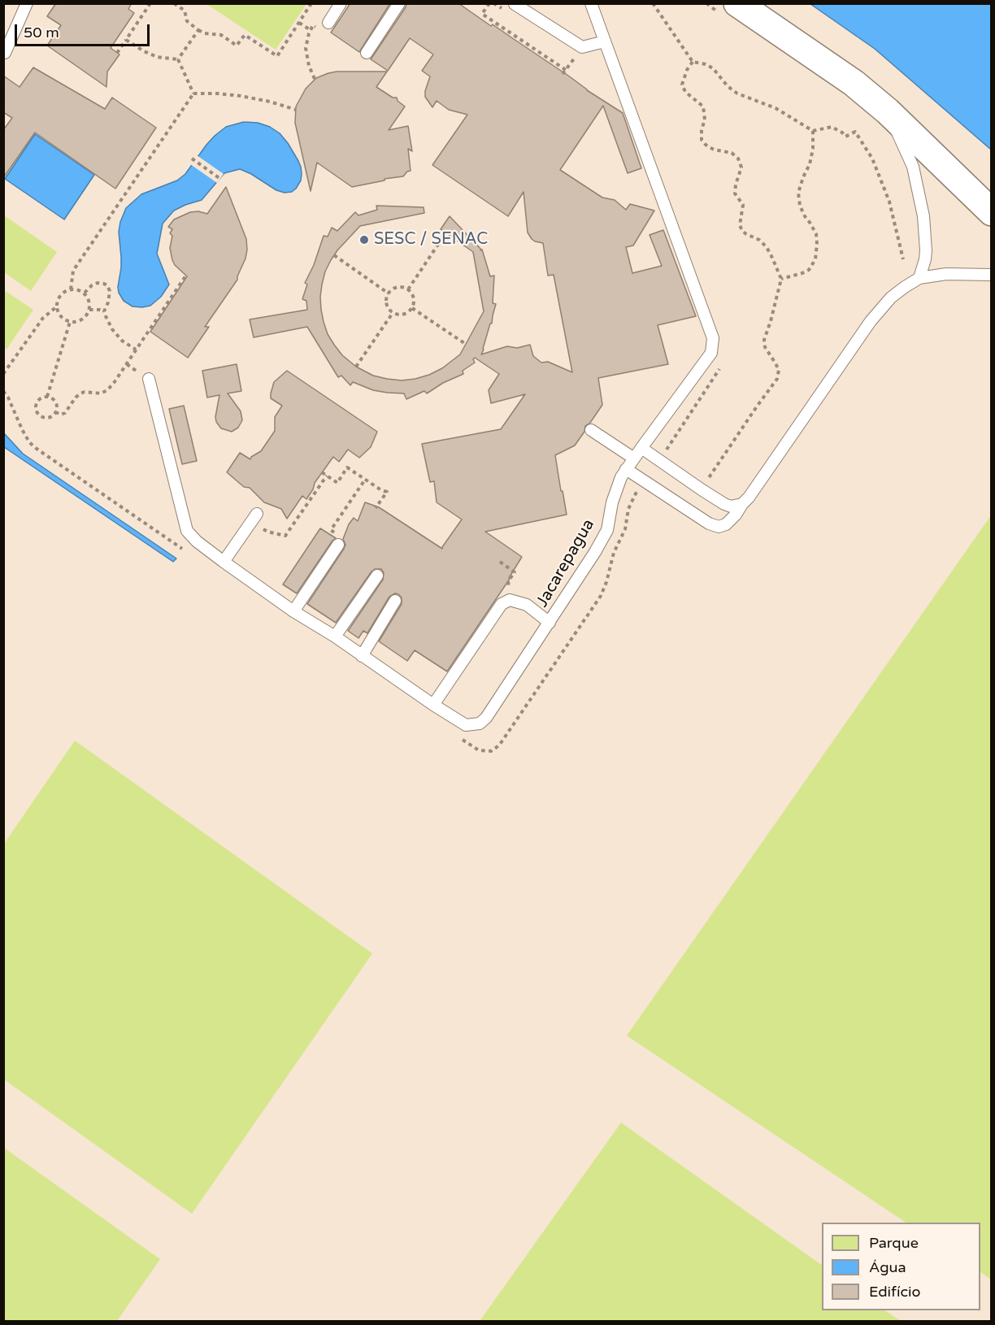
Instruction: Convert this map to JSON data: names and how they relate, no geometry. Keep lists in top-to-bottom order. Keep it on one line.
{"streets":{"lane":["Jacarepagua"]},"places":["SESC / SENAC"],"legend":["Parque","Água","Edifício"],"scale_bar":"50 m"}
